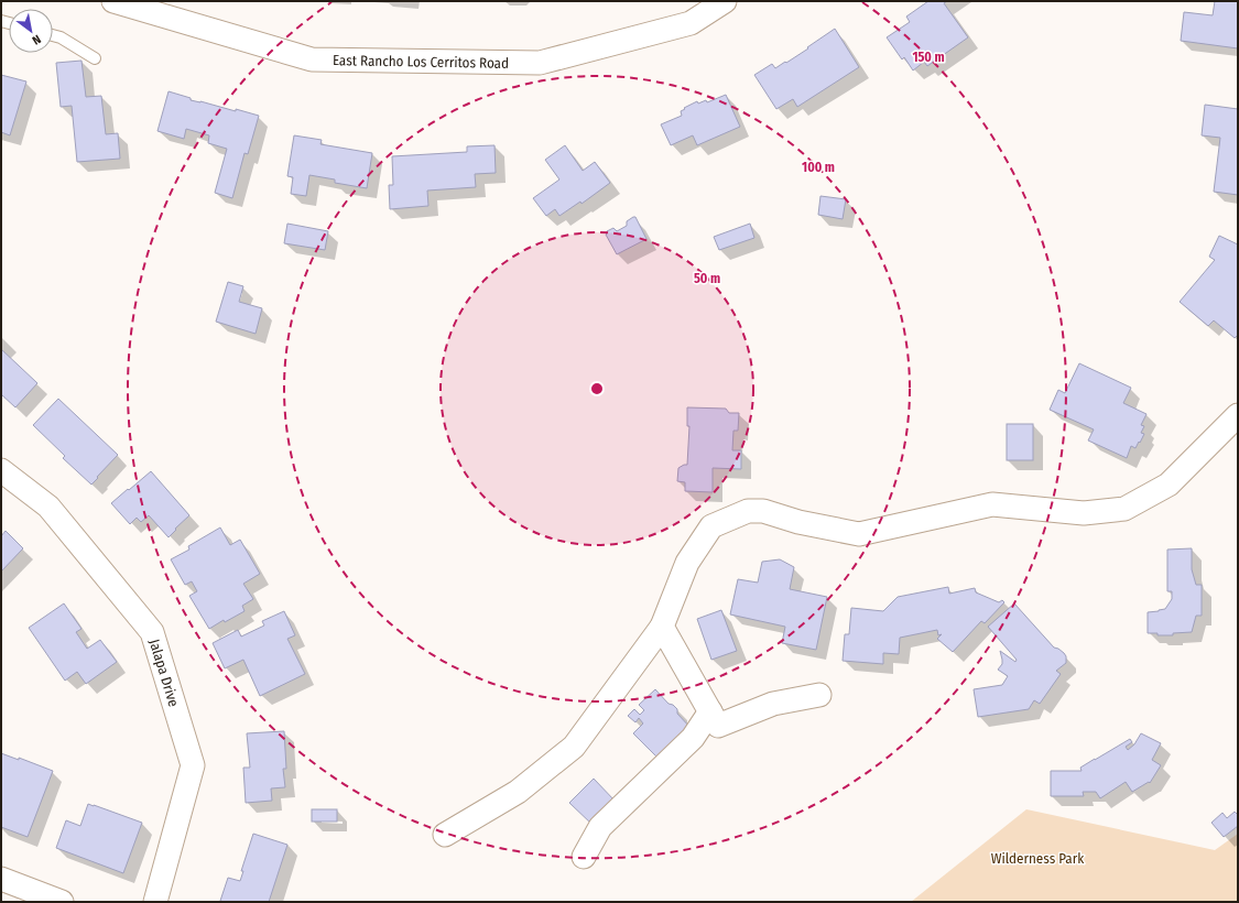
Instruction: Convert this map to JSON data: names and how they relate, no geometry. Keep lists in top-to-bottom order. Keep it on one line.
{"streets":{"street":["East Rancho Los Cerritos Road","Jalapa Drive"]},"parks":["Wilderness Park"],"north":"bottom right","rings":["150 m","100 m","50 m"]}
